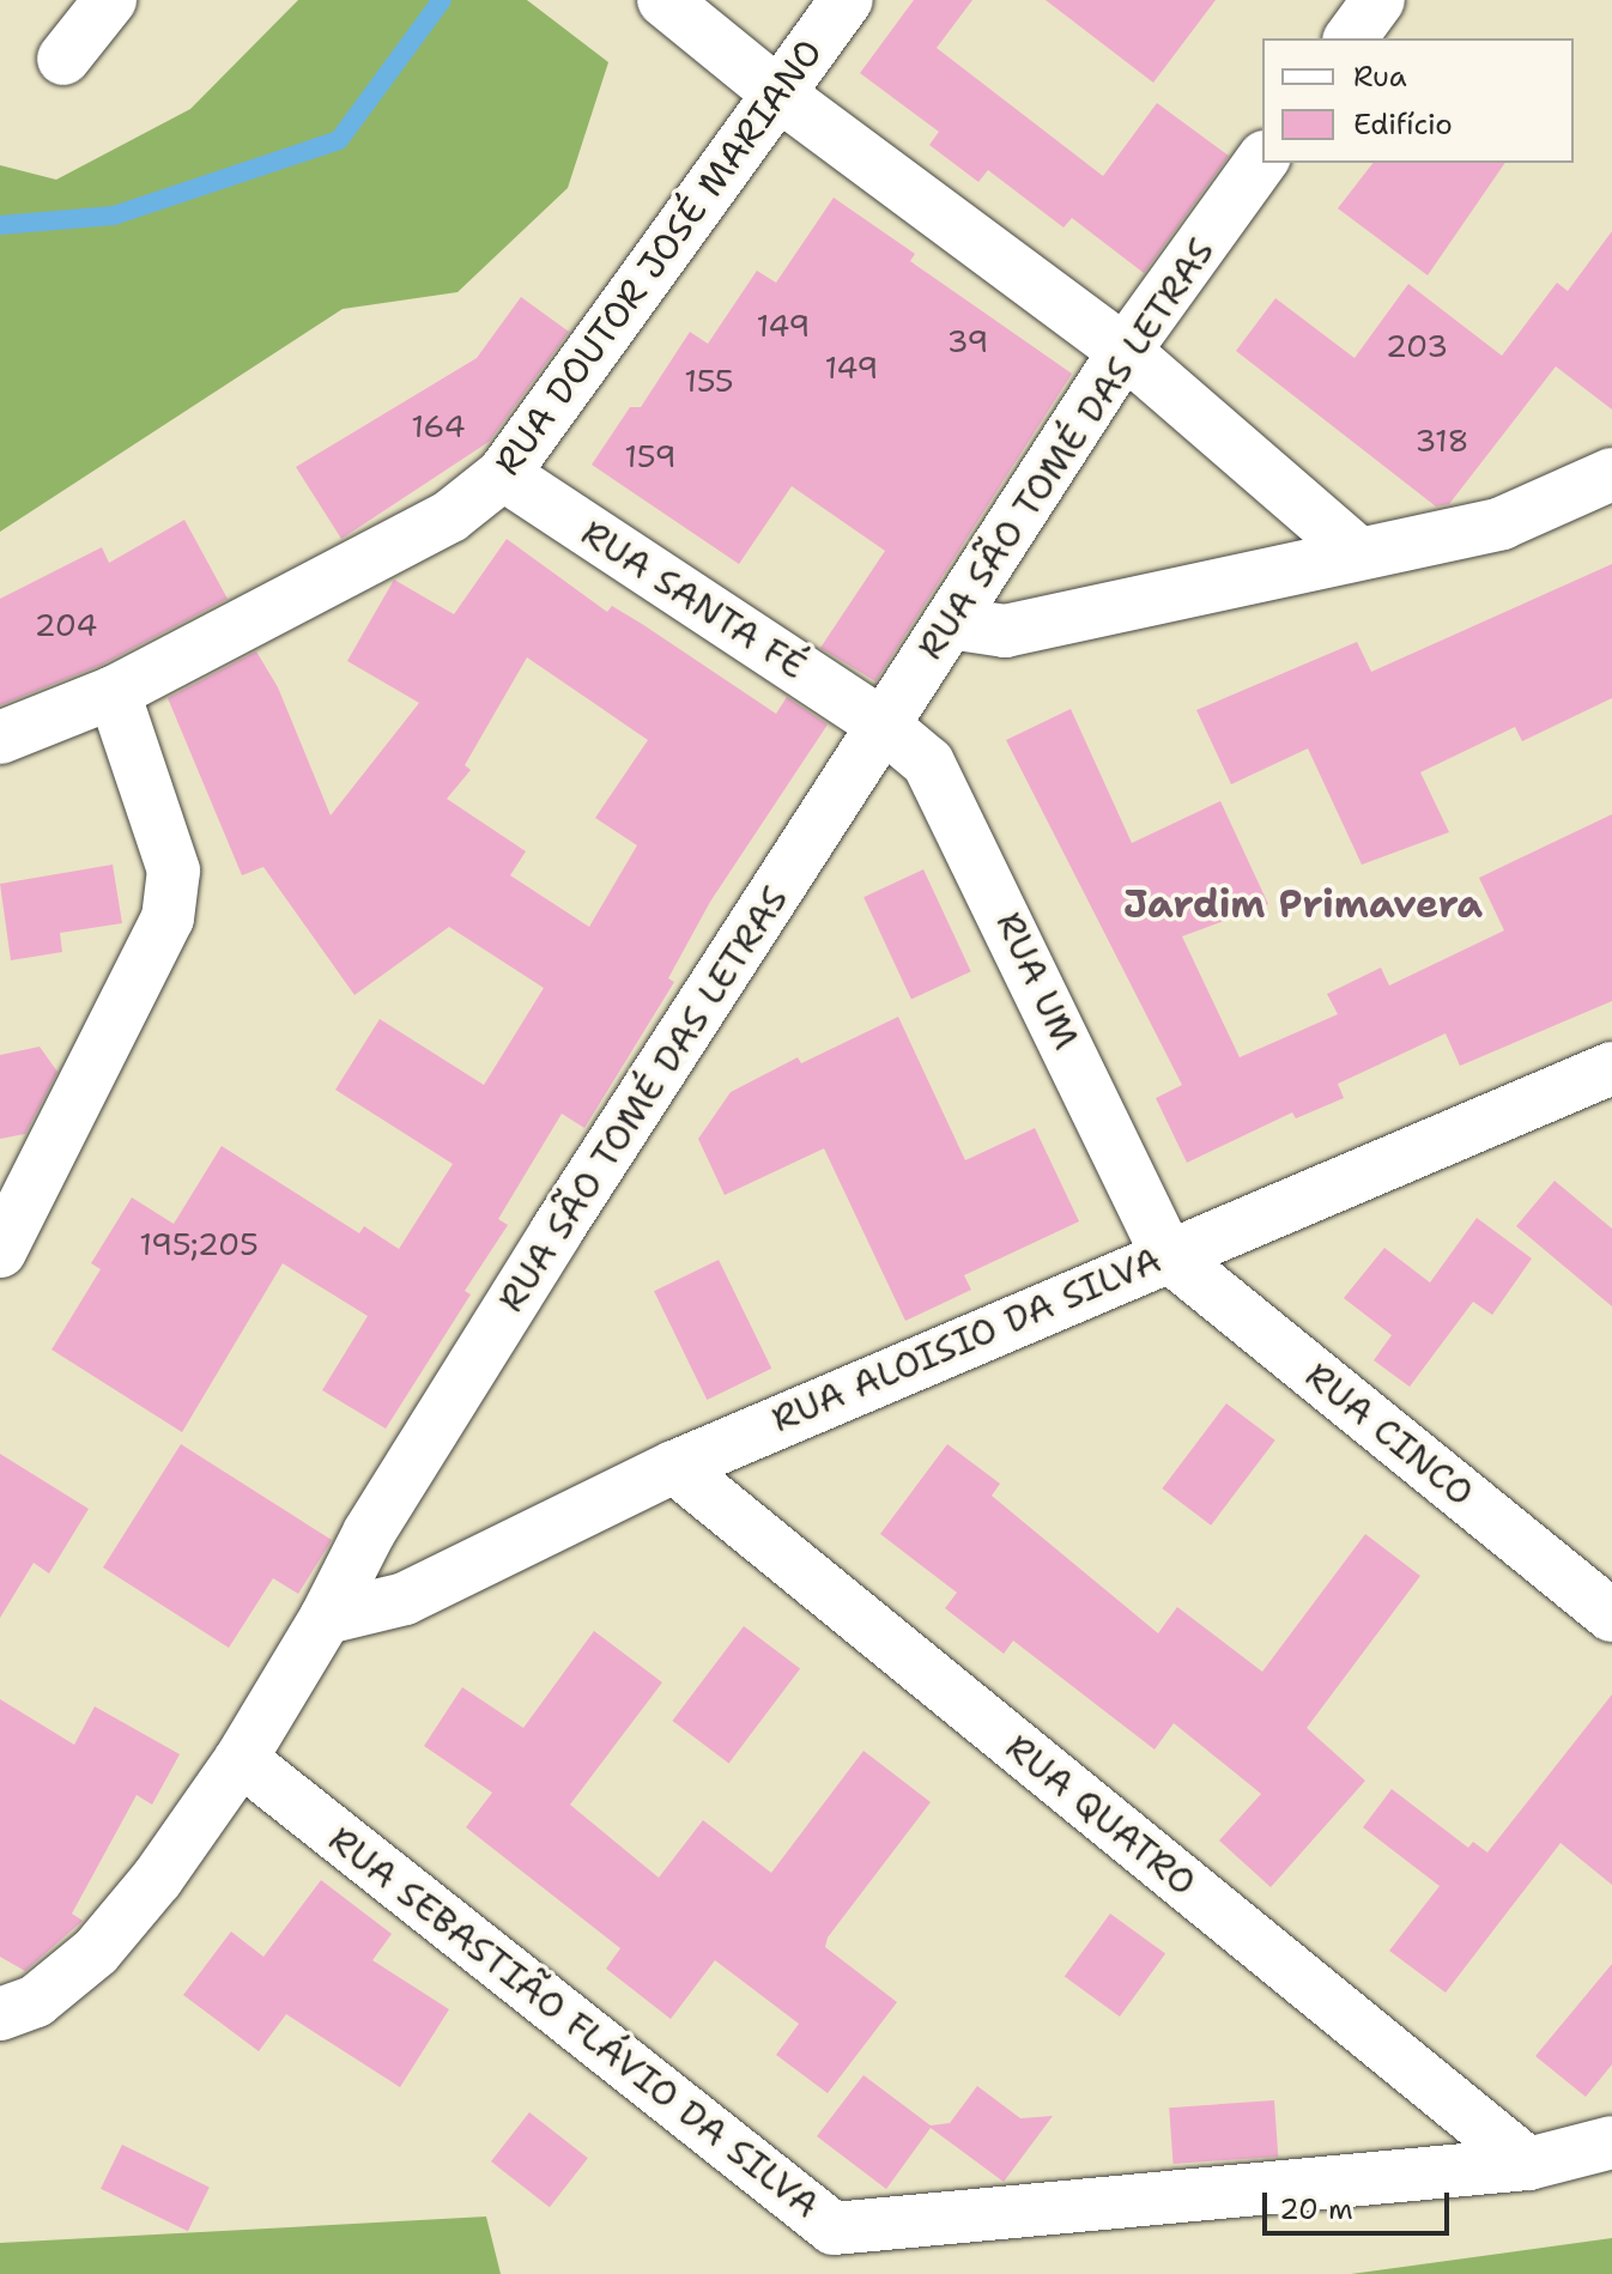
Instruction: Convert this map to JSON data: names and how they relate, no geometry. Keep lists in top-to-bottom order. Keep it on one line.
{"streets":{"street":["RUA DOUTOR JOSÉ MARIANO","RUA SÃO TOMÉ DAS LETRAS","RUA SANTA FÉ","RUA UM","RUA ALOISIO DA SILVA","RUA CINCO","RUA QUATRO","RUA SEBASTIÃO FLÁVIO DA SILVA"]},"crossings":[["RUA DOUTOR JOSÉ MARIANO","RUA SANTA FÉ"],["RUA SÃO TOMÉ DAS LETRAS","RUA SANTA FÉ"],["RUA SÃO TOMÉ DAS LETRAS","RUA UM"],["RUA SÃO TOMÉ DAS LETRAS","RUA ALOISIO DA SILVA"],["RUA SÃO TOMÉ DAS LETRAS","RUA SEBASTIÃO FLÁVIO DA SILVA"],["RUA SANTA FÉ","RUA UM"],["RUA UM","RUA ALOISIO DA SILVA"],["RUA UM","RUA CINCO"],["RUA ALOISIO DA SILVA","RUA CINCO"],["RUA ALOISIO DA SILVA","RUA QUATRO"],["RUA QUATRO","RUA SEBASTIÃO FLÁVIO DA SILVA"]],"districts":["Jardim Primavera"],"house_numbers":["149","39","203","149","155","164","318","159","204","195;205"],"legend":["Rua","Edifício"],"scale_bar":"20 m"}
